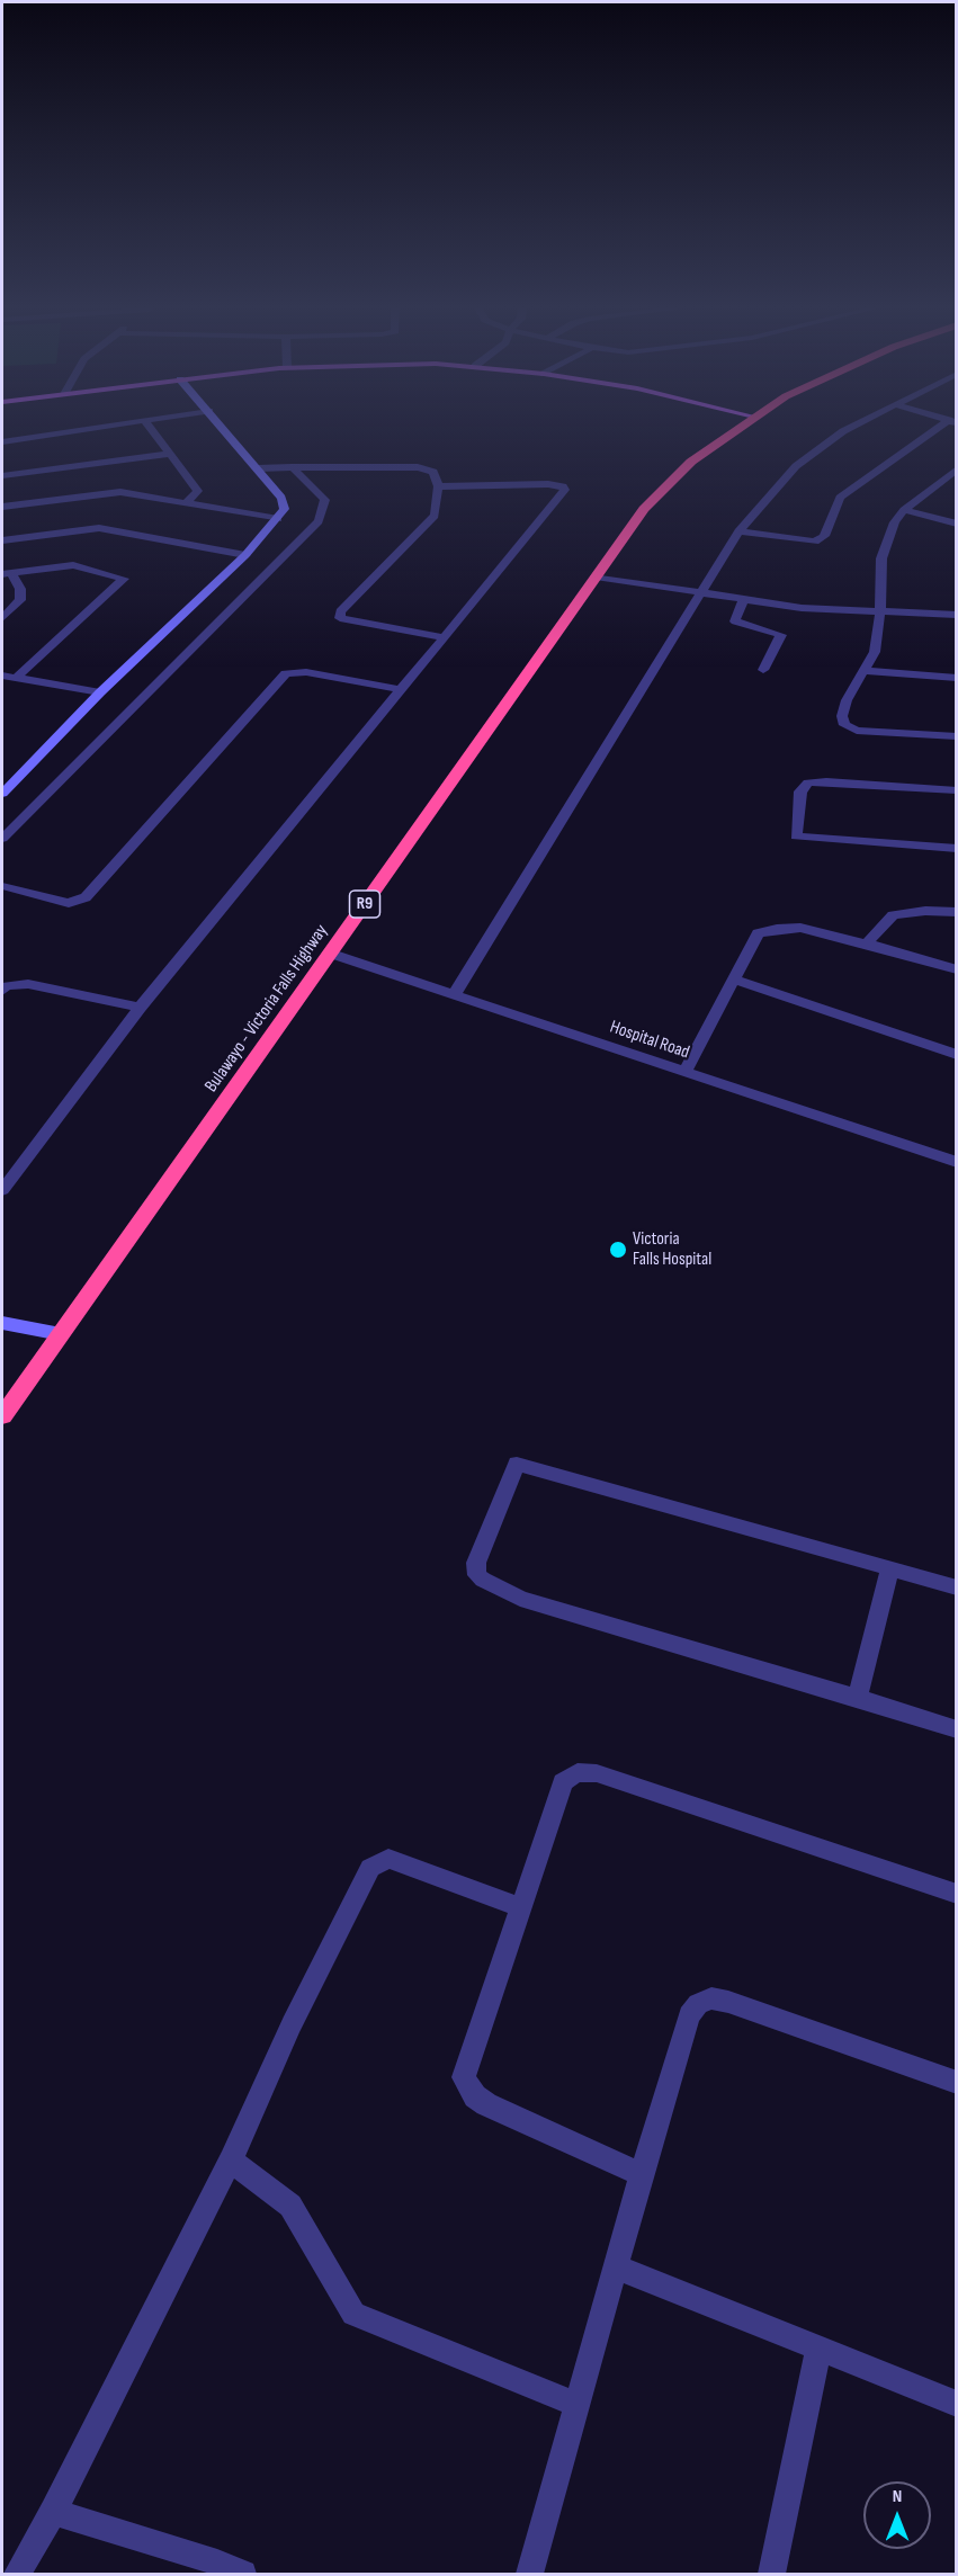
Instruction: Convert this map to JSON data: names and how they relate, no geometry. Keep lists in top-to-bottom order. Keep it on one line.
{"streets":{"highway":["R9","Bulawayo - Victoria Falls Highway"],"street":["Hospital Road"]},"crossings":[["Bulawayo - Victoria Falls Highway","Hospital Road"]],"places":["Victoria Falls Hospital"],"north":"top"}
